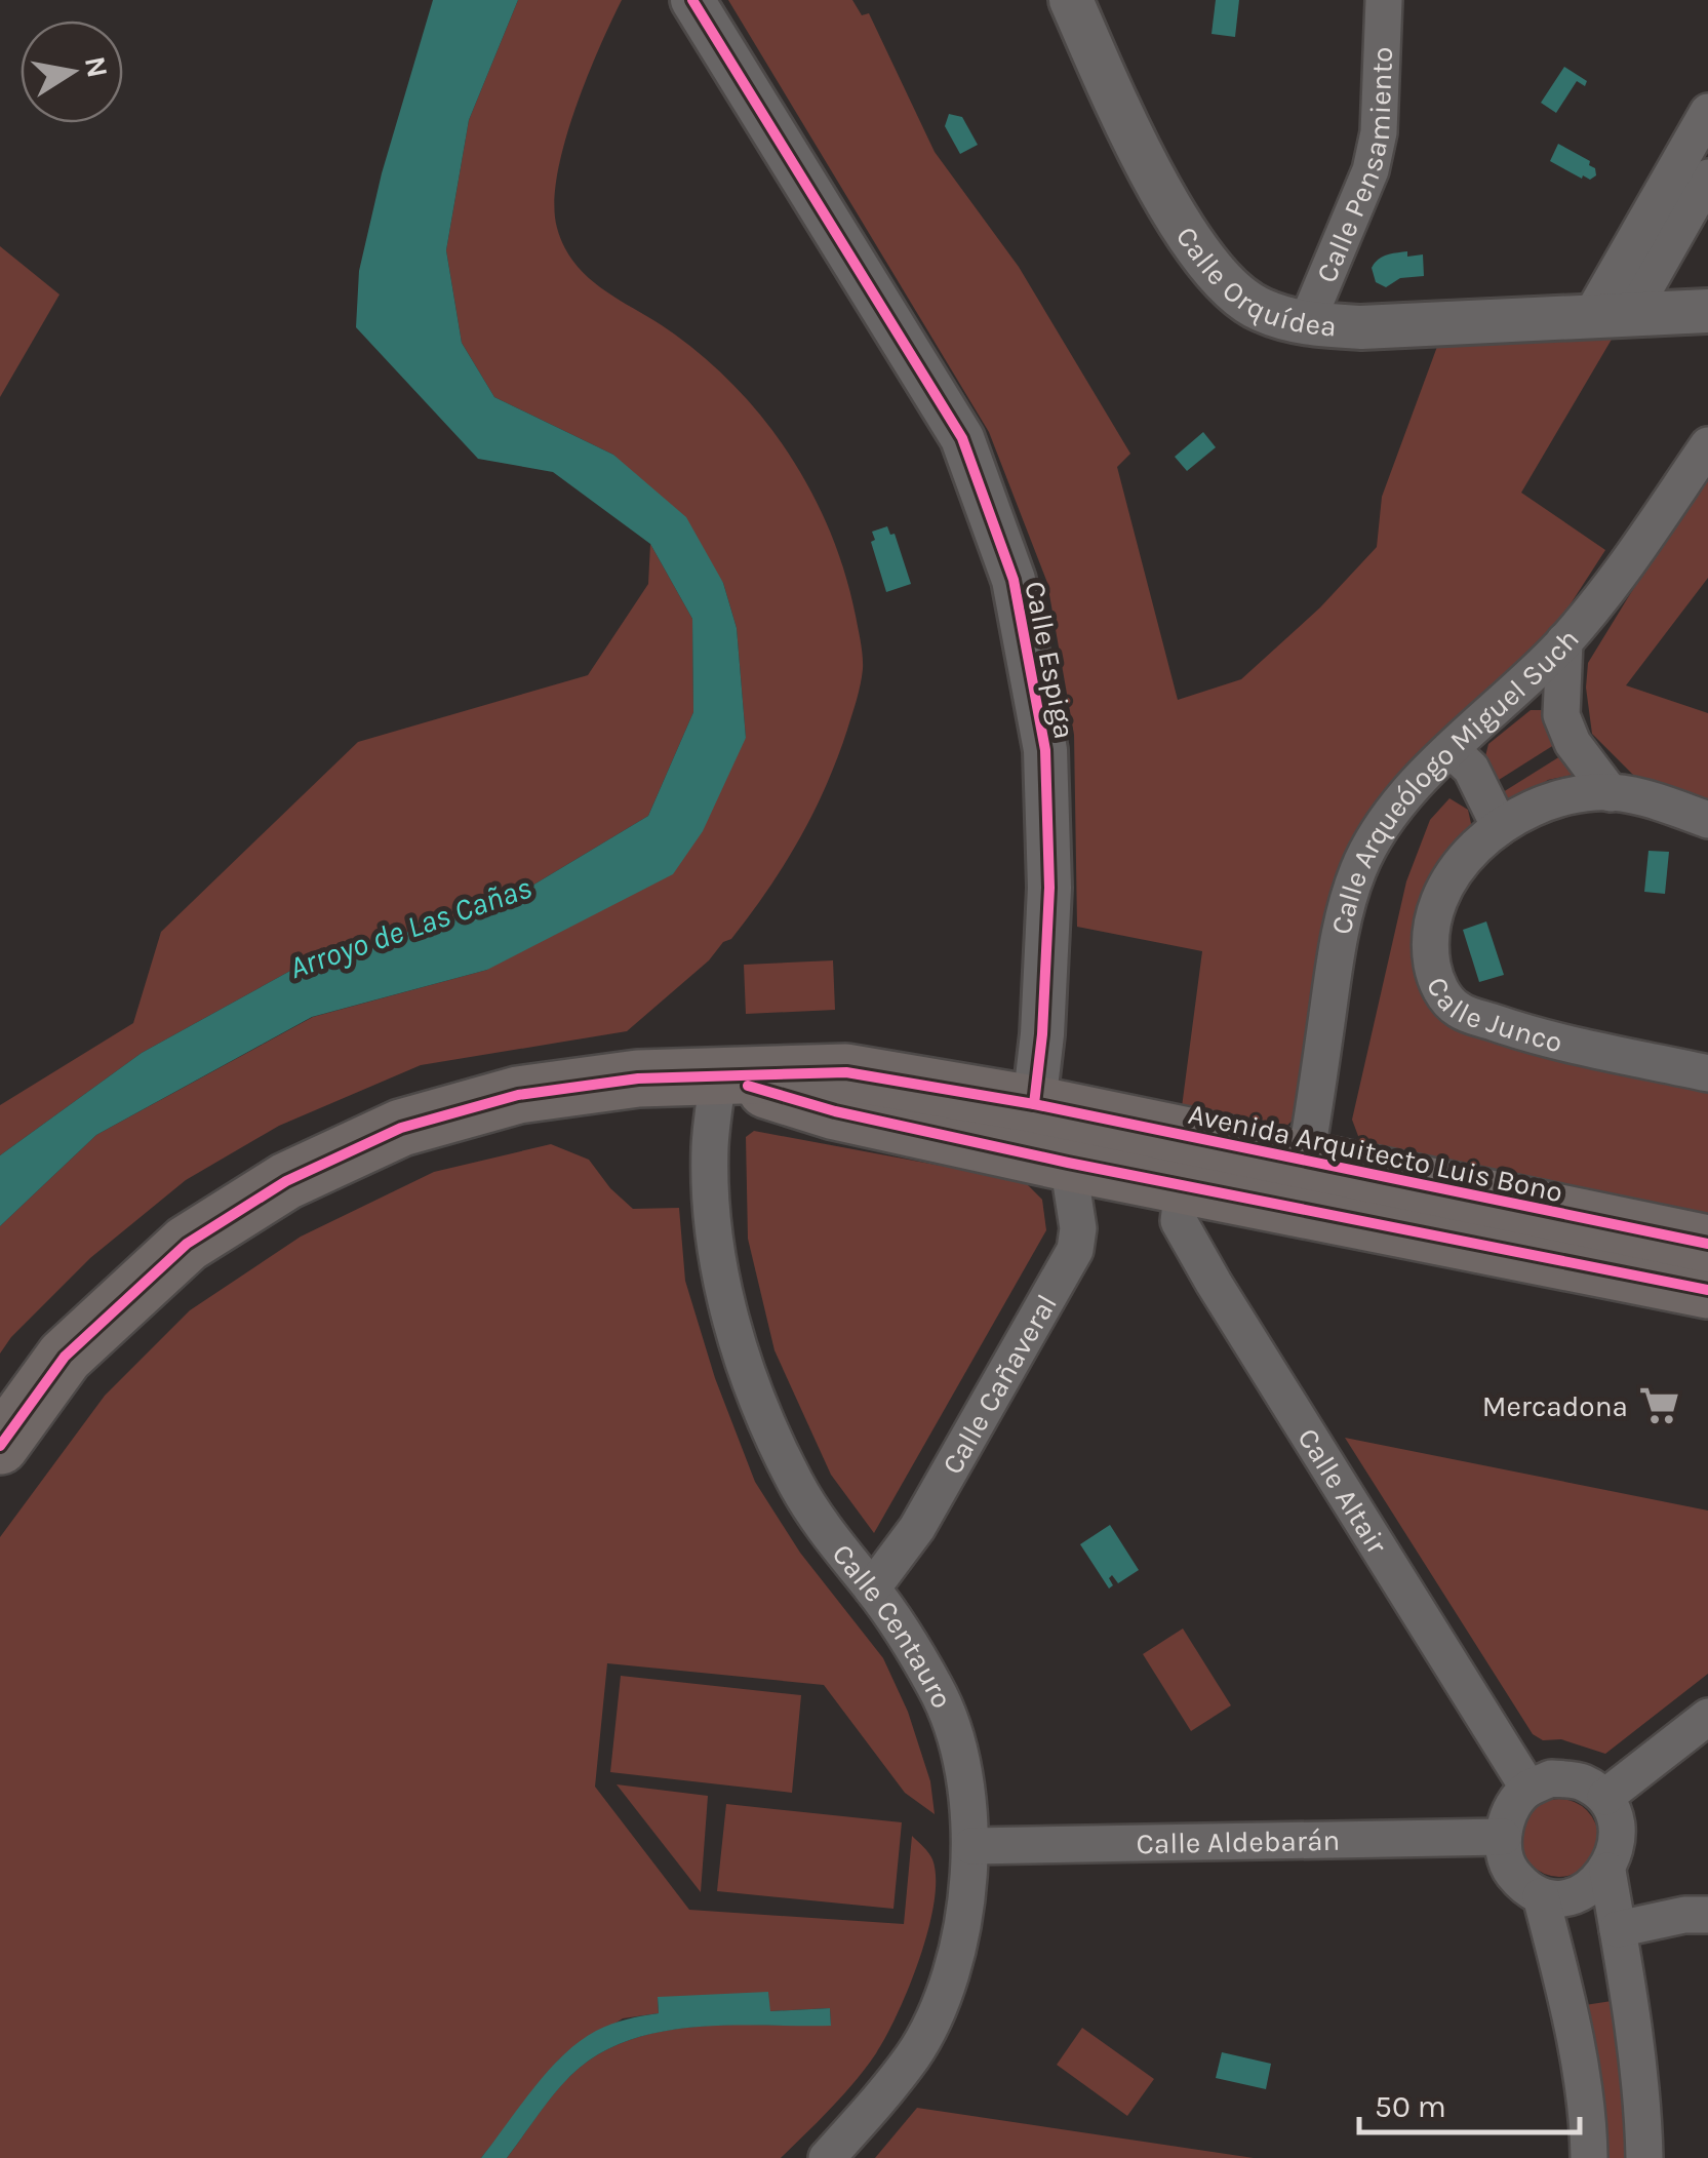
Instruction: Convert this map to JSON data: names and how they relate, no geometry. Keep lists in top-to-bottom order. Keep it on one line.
{"streets":{"main road":["Avenida Arquitecto Luis Bono"],"street":["Calle Pensamiento","Calle Orquídea","Calle Espiga","Calle Arqueólogo Miguel Such","Calle Junco","Calle Cañaveral","Calle Altair","Calle Centauro","Calle Aldebarán"]},"crossings":[["Calle Pensamiento","Calle Orquídea"],["Calle Espiga","Avenida Arquitecto Luis Bono"],["Calle Arqueólogo Miguel Such","Avenida Arquitecto Luis Bono"],["Avenida Arquitecto Luis Bono","Calle Centauro"],["Calle Cañaveral","Calle Centauro"],["Calle Altair","Calle Aldebarán"],["Calle Centauro","Calle Aldebarán"]],"water":["Arroyo de Las Cañas"],"places":{"supermarket":["Mercadona"]},"scale_bar":"50 m","north":"right"}
